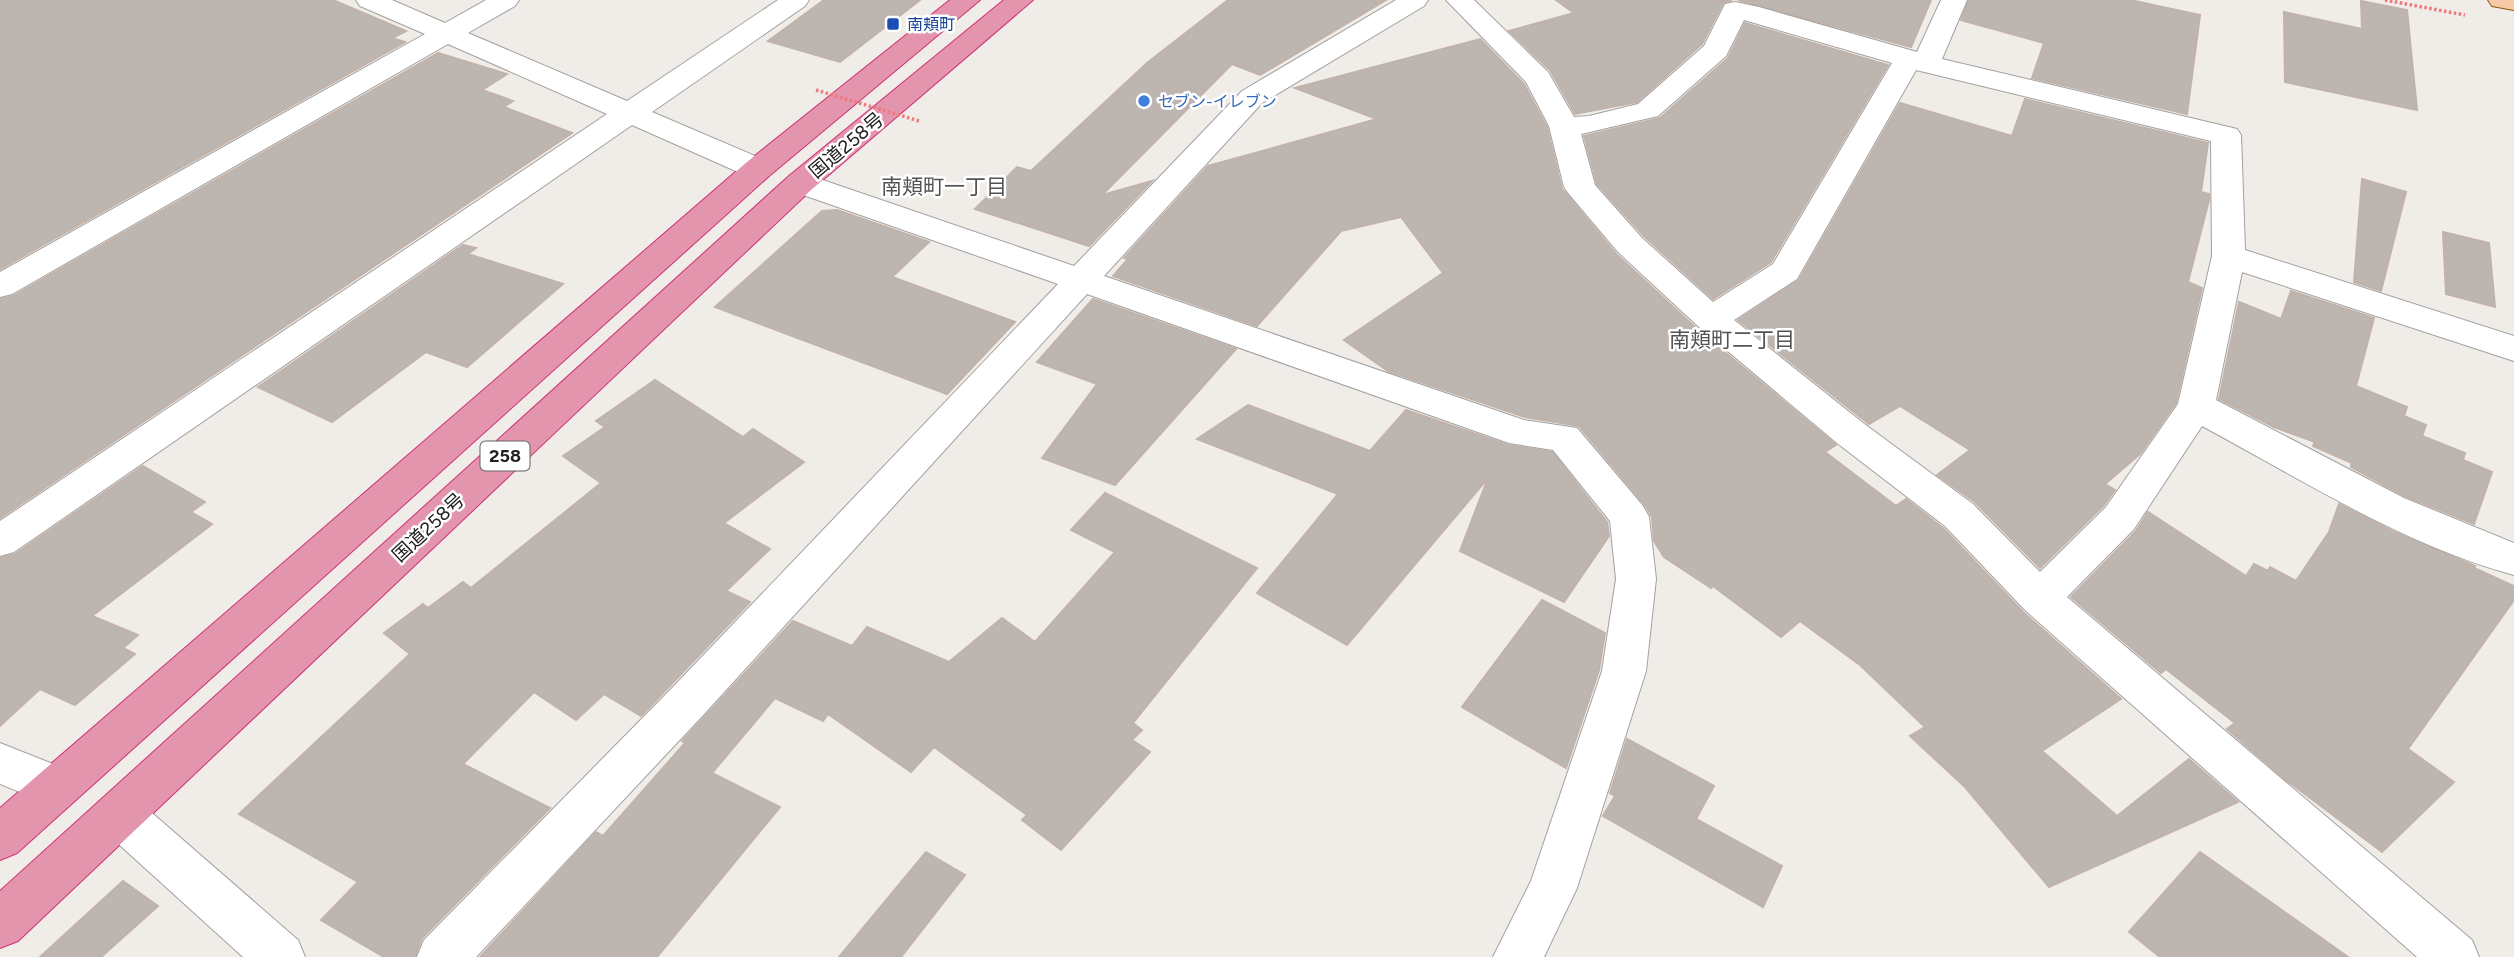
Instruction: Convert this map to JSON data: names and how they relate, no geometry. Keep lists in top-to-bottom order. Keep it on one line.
{"streets":{"highway":["国道258号","258"]},"districts":["南頬町一丁目","南頬町二丁目"],"places":{"transit":["南頬町"],"other":["セブン-イレブン"]}}
